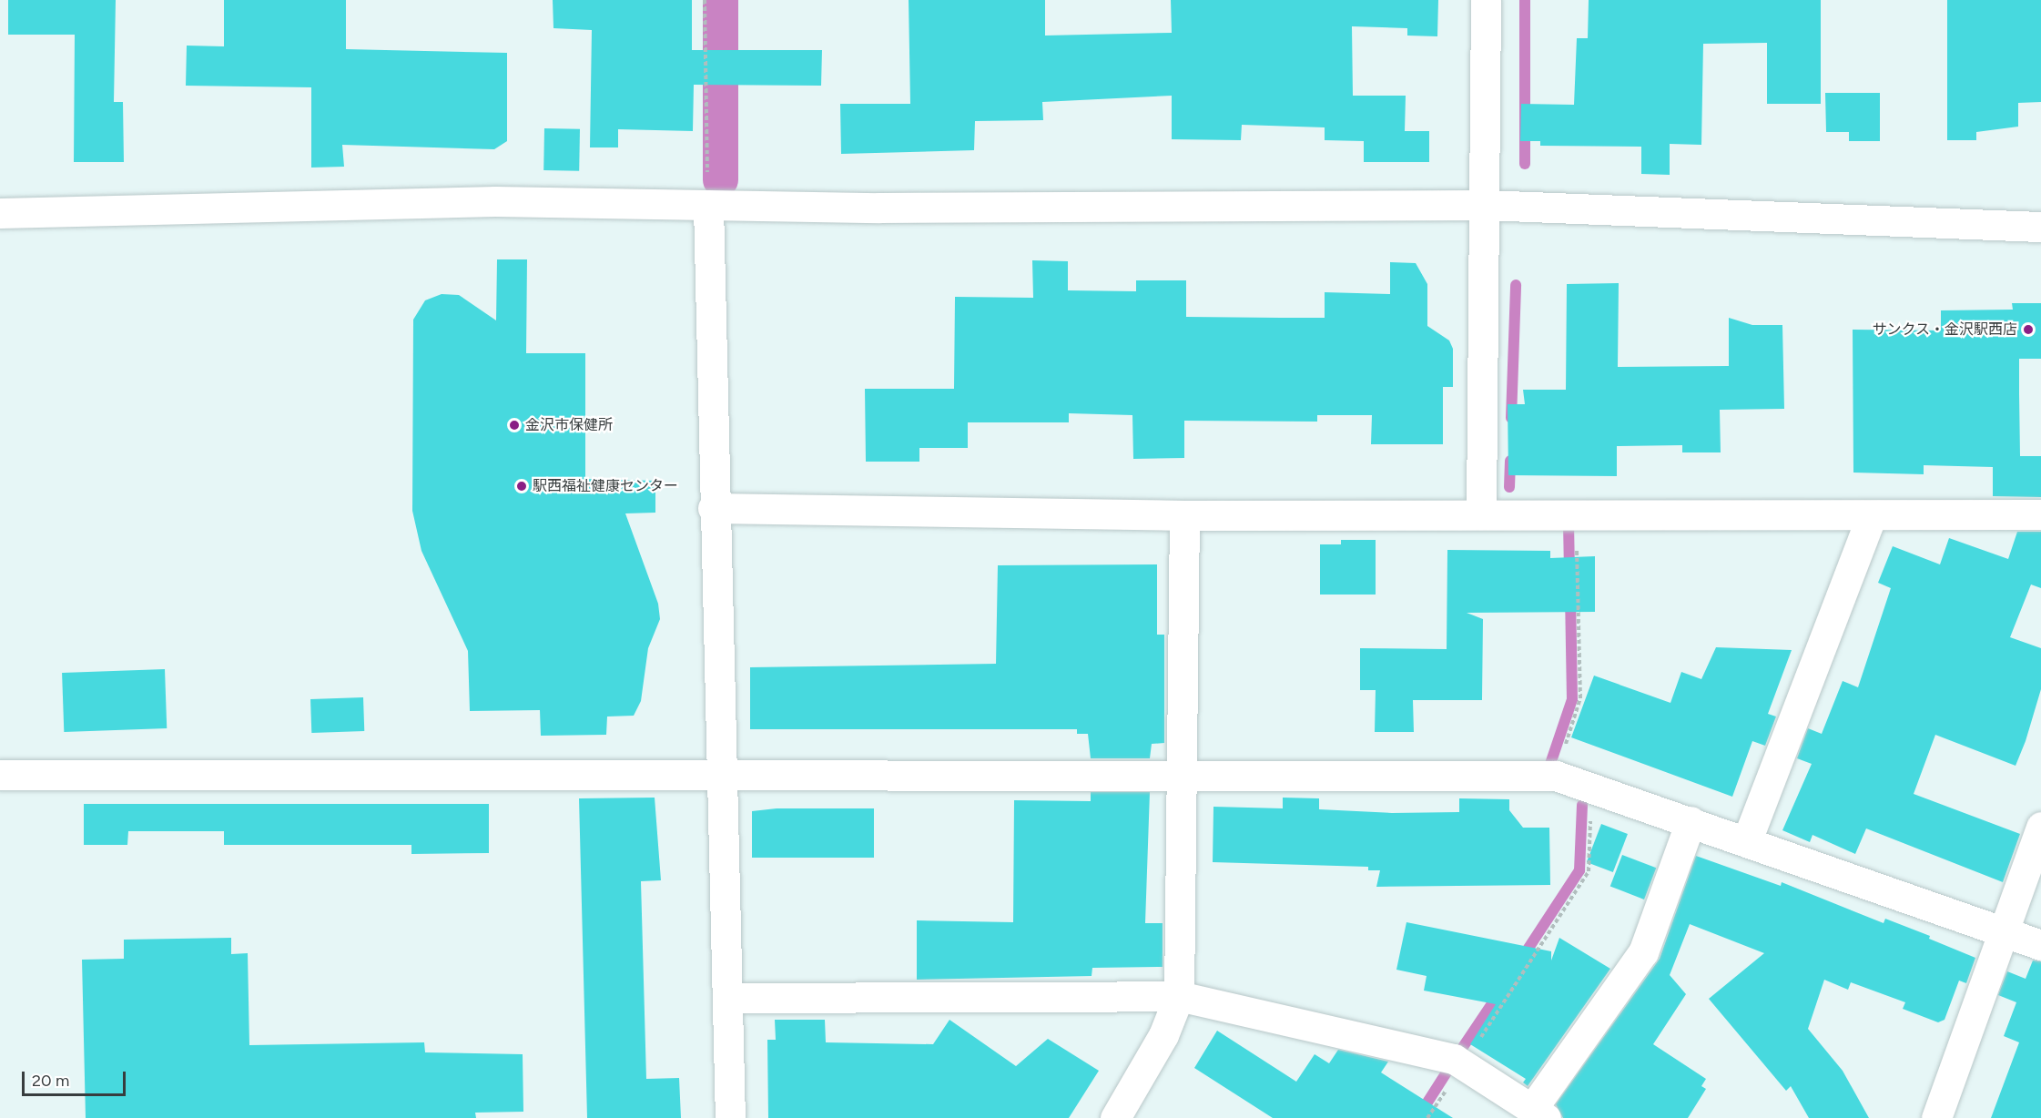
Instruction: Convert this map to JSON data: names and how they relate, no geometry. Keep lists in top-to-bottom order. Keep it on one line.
{"places":["サンクス・金沢駅西店","金沢市保健所","駅西福祉健康センター"],"scale_bar":"20 m"}
